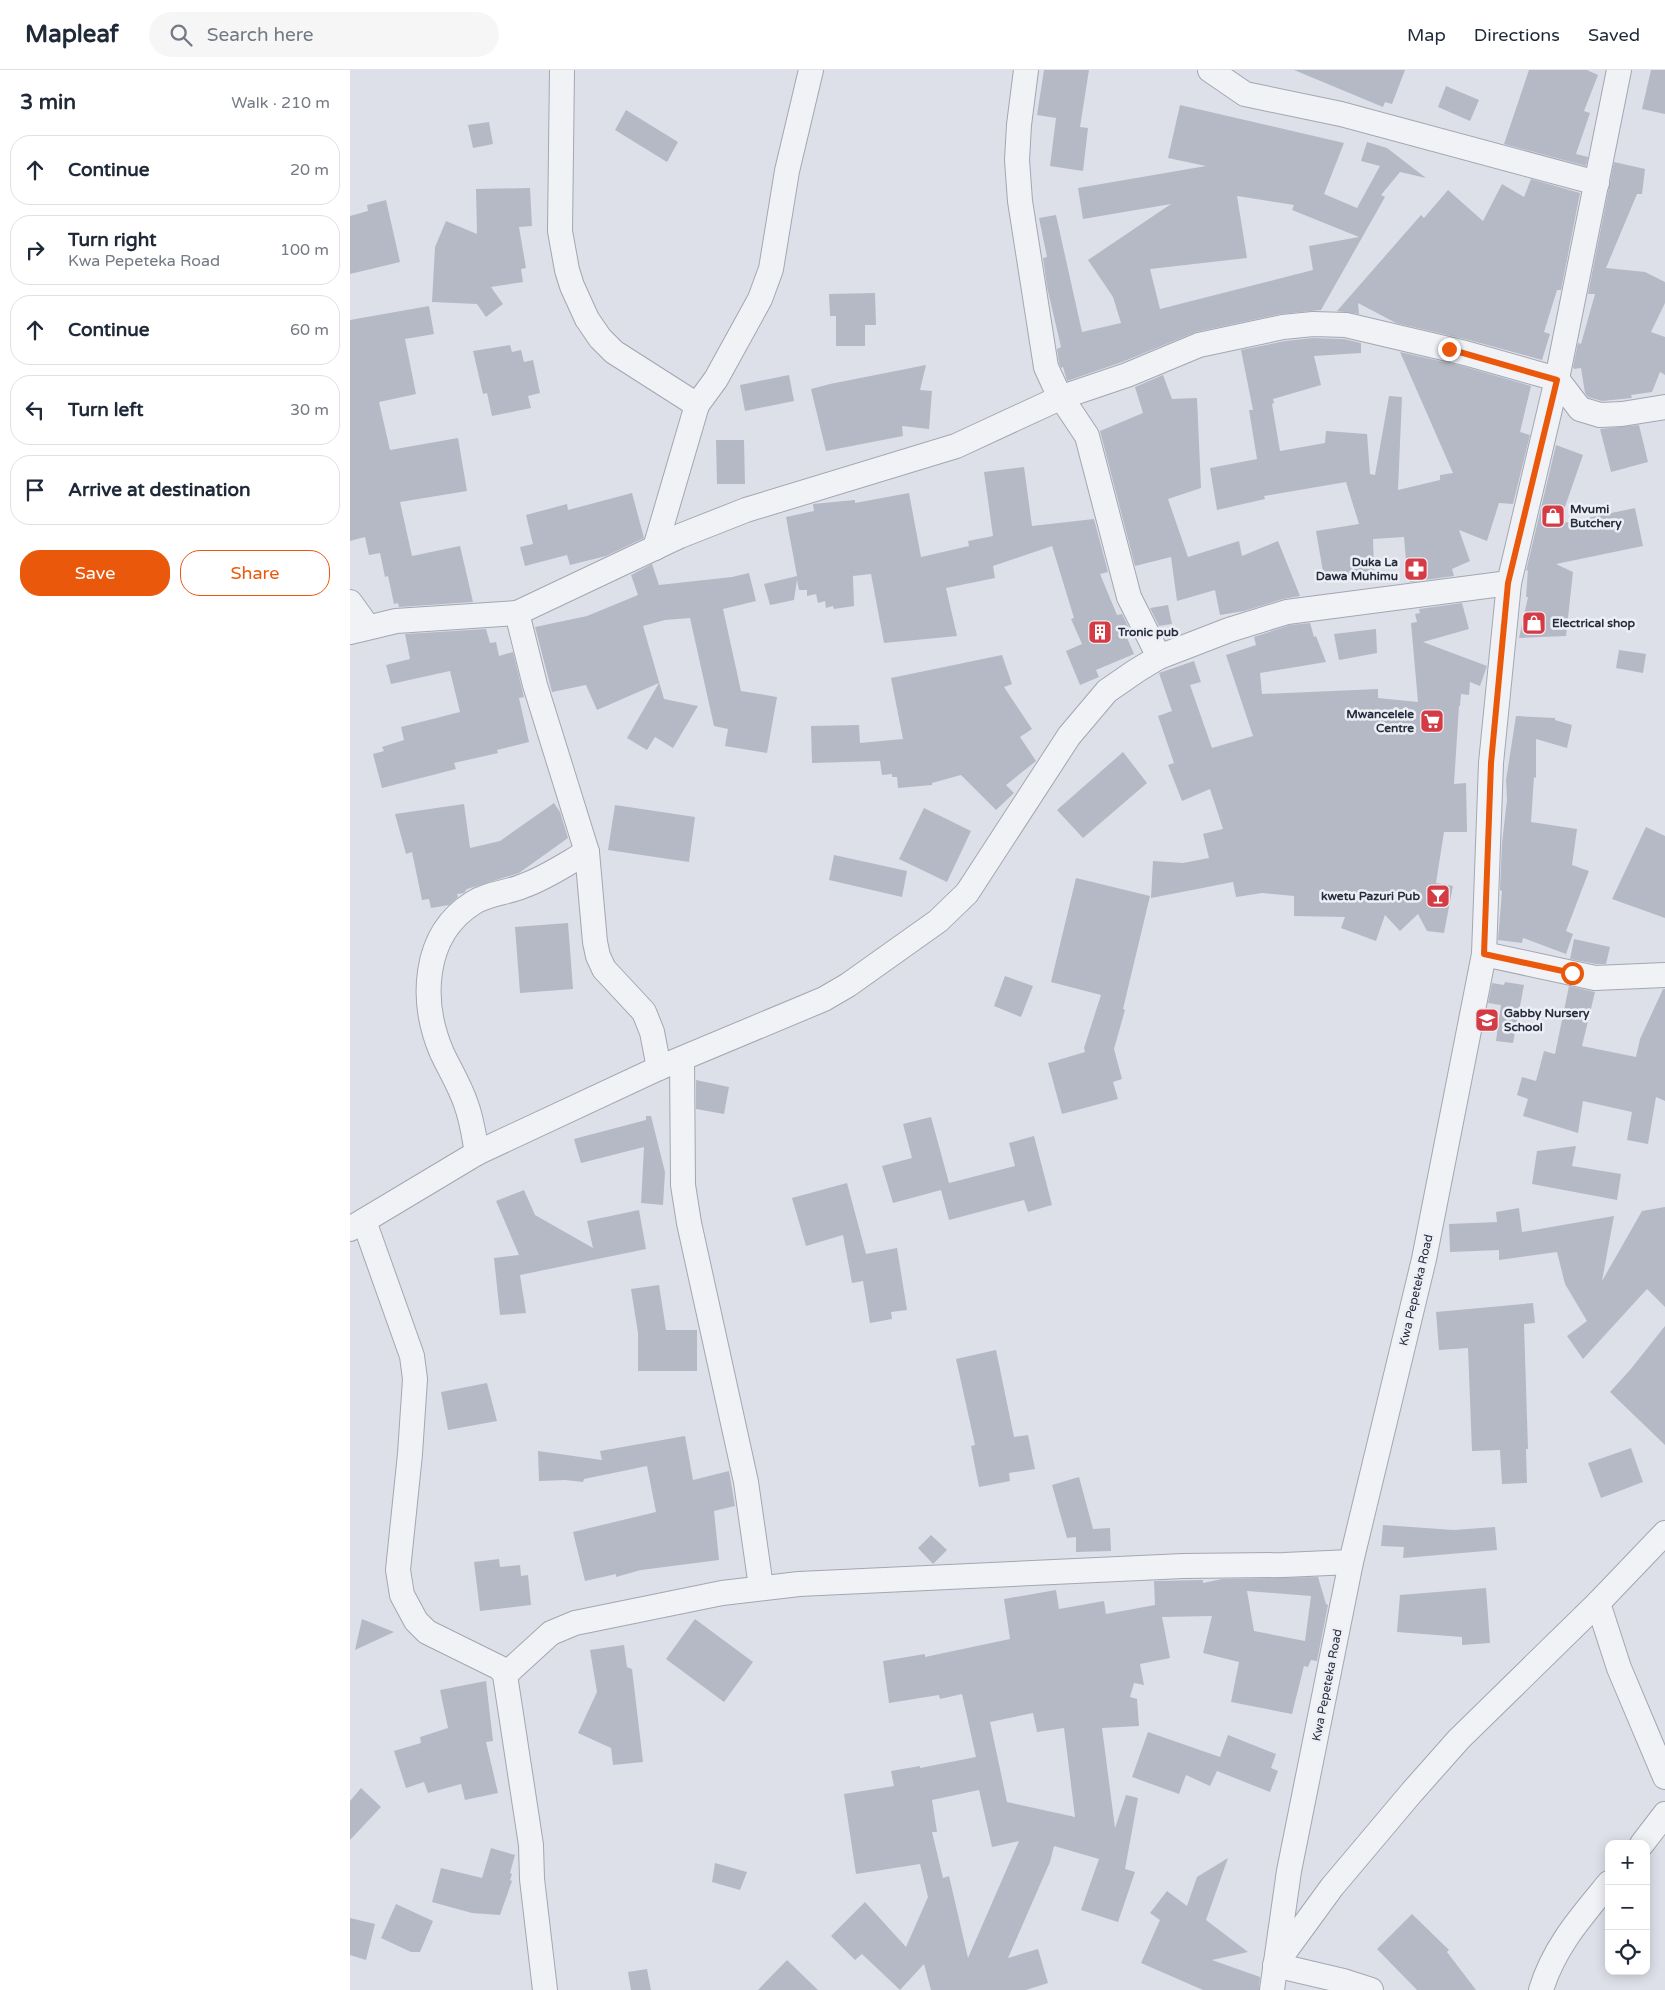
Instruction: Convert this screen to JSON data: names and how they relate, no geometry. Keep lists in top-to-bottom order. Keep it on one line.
{"streets":{"street":["Kwa Pepeteka Road"]},"places":{"shop":["Mvumi Butchery","Electrical shop"],"pharmacy":["Duka La Dawa Muhimu"],"building":["Tronic pub"],"supermarket":["Mwancelele Centre"],"bar":["kwetu Pazuri Pub"],"school or university":["Gabby Nursery School"]},"page":{"header":"Mapleaf","search":"Search here","nav":["Map","Directions","Saved"],"heading":["3 min","Walk · 210 m"],"list":[["Continue","20 m"],["Turn right","Kwa Pepeteka Road","100 m"],["Continue","60 m"],["Turn left","30 m"],"Arrive at destination"],"buttons":["Save","Share"],"map_buttons":["+","−"]}}
